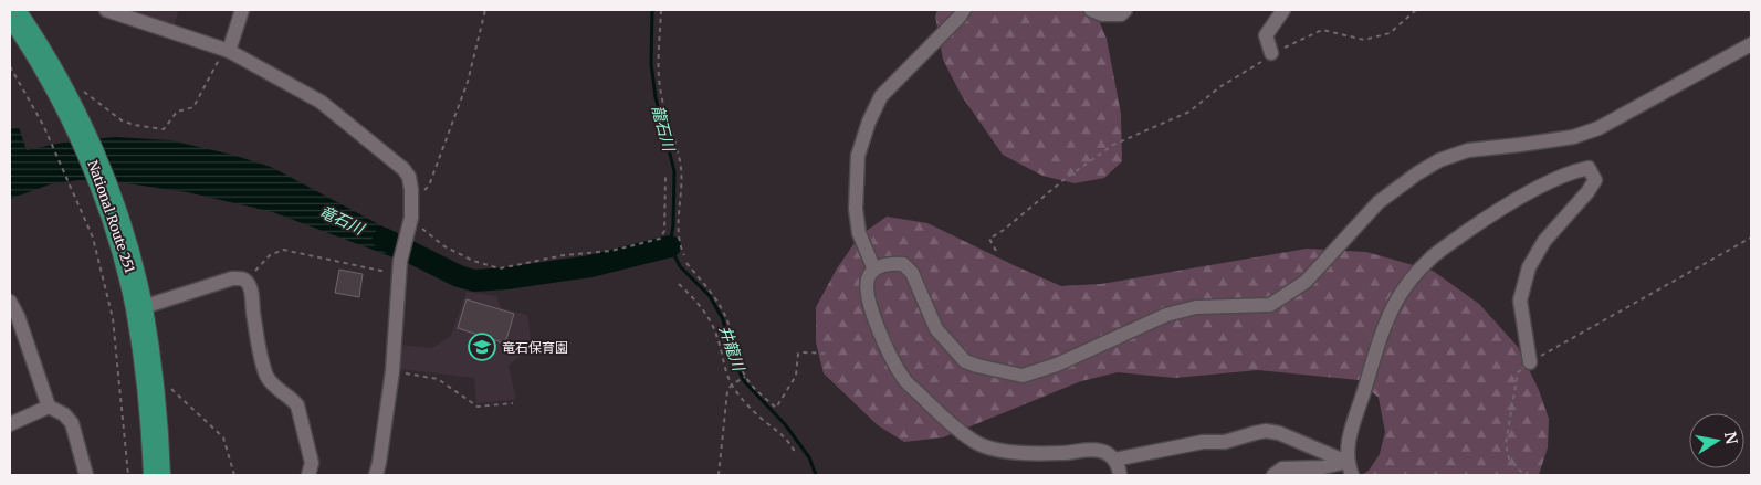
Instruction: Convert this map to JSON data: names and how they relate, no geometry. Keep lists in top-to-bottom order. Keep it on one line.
{"streets":{"highway":["National Route 251"]},"water":["龍石川","竜石川","井龍川"],"places":{"school or university":["竜石保育園"]},"north":"right"}
